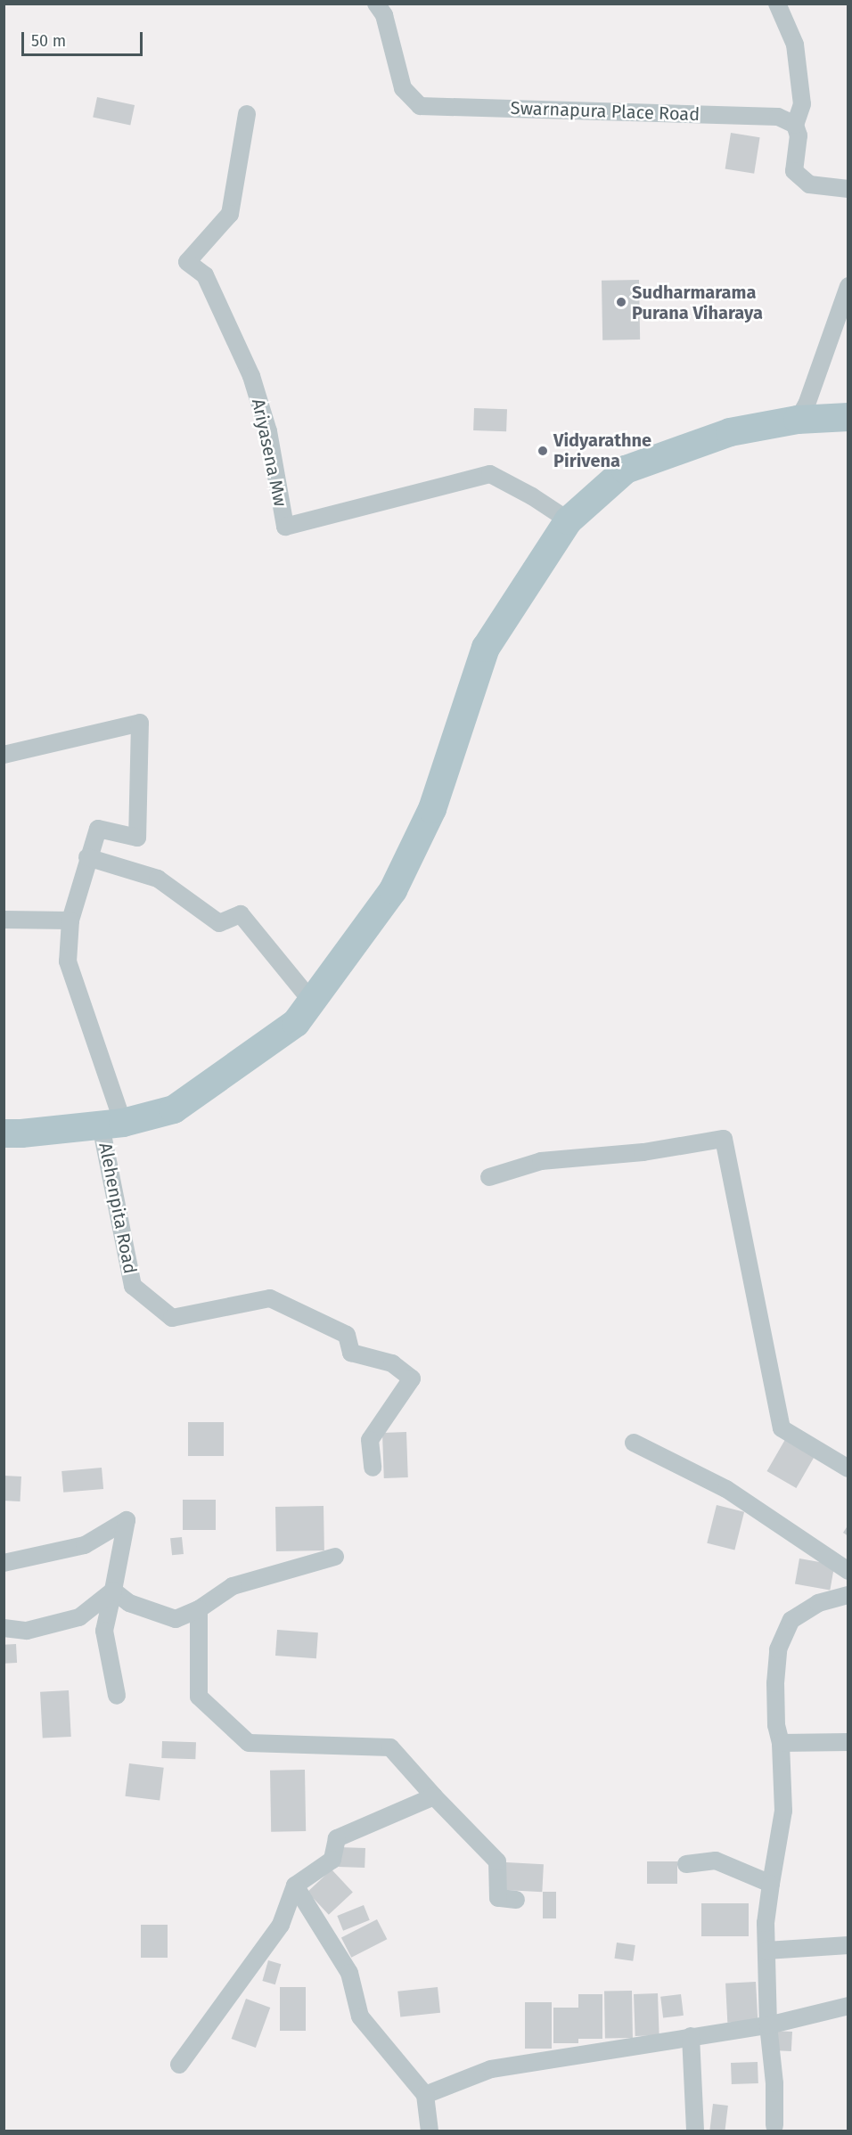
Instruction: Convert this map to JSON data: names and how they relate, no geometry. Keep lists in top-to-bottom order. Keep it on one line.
{"streets":{"street":["Swarnapura Place Road","Ariyasena Mw","Alehenpita Road"]},"places":["Sudharmarama Purana Viharaya","Vidyarathne Pirivena"],"scale_bar":"50 m"}
